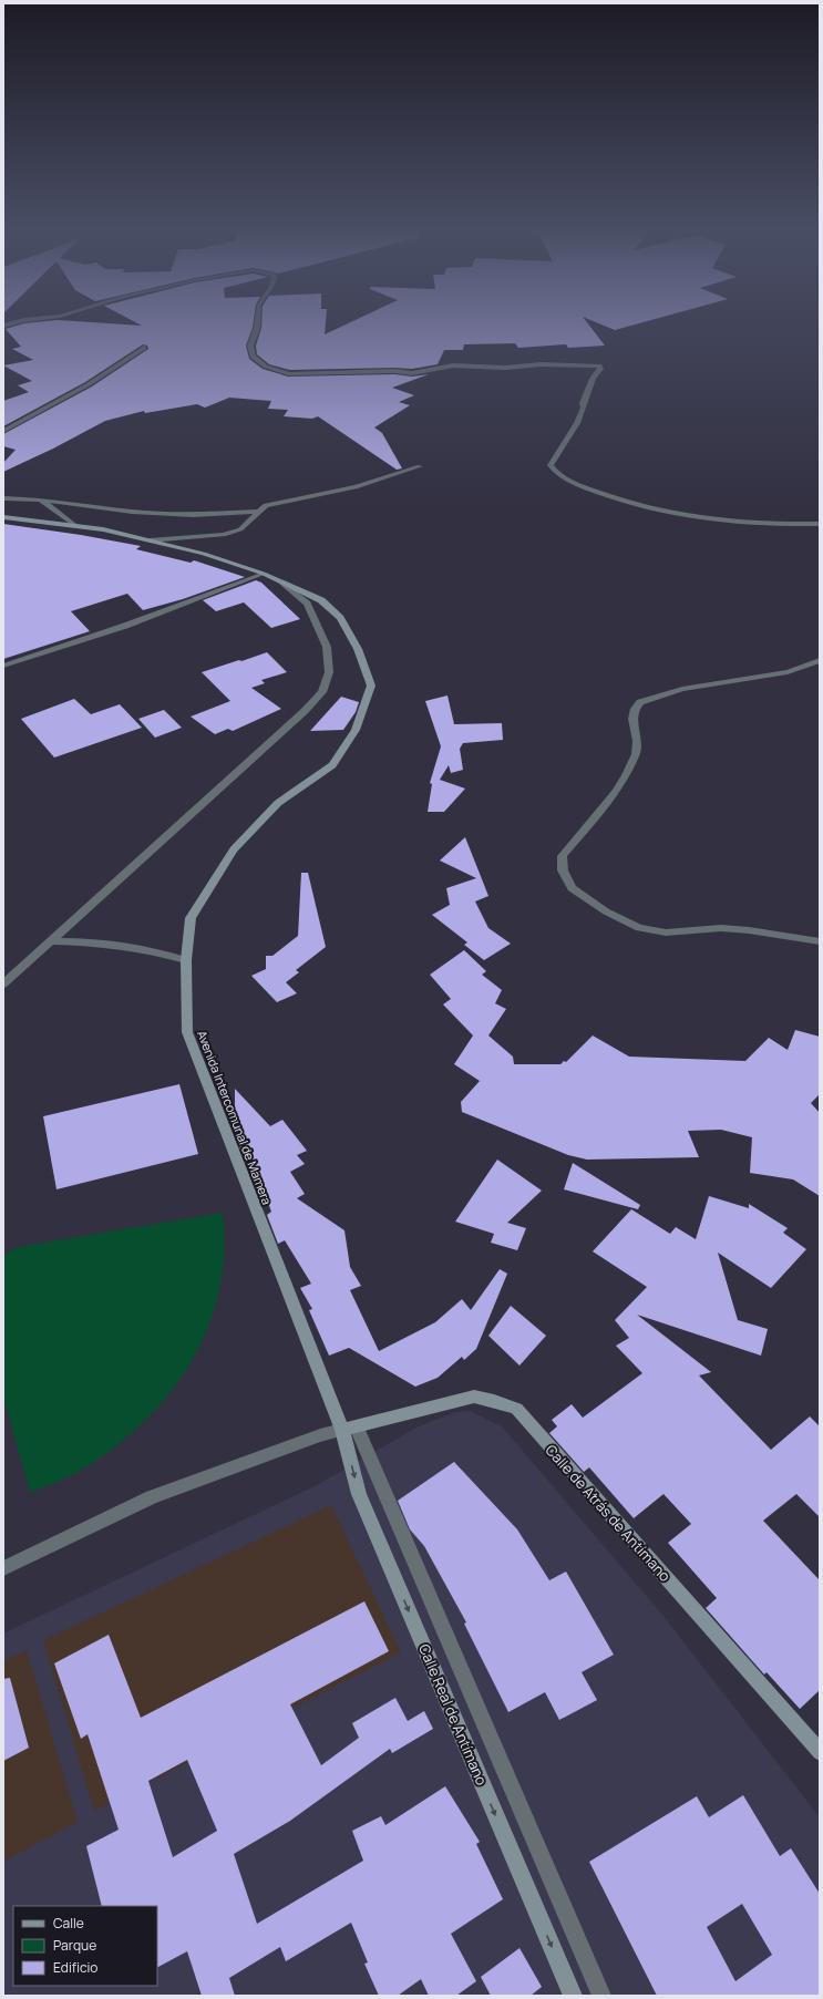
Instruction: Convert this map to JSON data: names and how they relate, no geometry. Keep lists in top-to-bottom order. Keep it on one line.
{"streets":{"street":["Avenida Intercomunal de Mamera","Calle de Atrás de Antímano","Calle Real de Antímano"]},"crossings":[["Avenida Intercomunal de Mamera","Calle de Atrás de Antímano"],["Avenida Intercomunal de Mamera","Calle Real de Antímano"],["Calle de Atrás de Antímano","Calle Real de Antímano"]],"legend":["Calle","Parque","Edificio"]}
